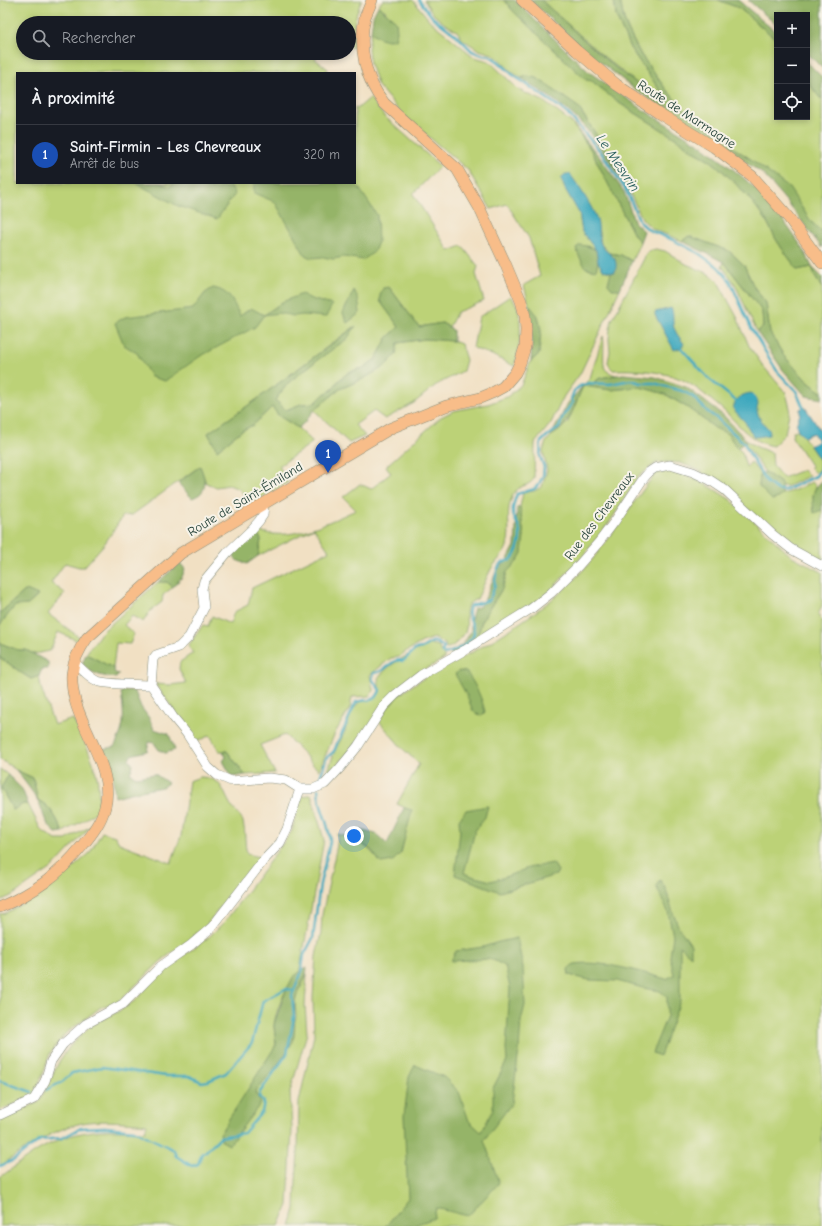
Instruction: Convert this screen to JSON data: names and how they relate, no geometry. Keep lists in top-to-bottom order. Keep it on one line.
{"streets":{"main road":["Route de Marmagne","Route de Saint-Émiland"],"street":["Rue des Chevreaux"]},"water":["Le Mesvrin"],"page":{"map_buttons":["+","−"],"search":"Rechercher","heading":"À proximité","list":[{"mark":"1","name":"Saint-Firmin - Les Chevreaux","note":"Arrêt de bus","value":"320 m"}],"pins":"1"}}
